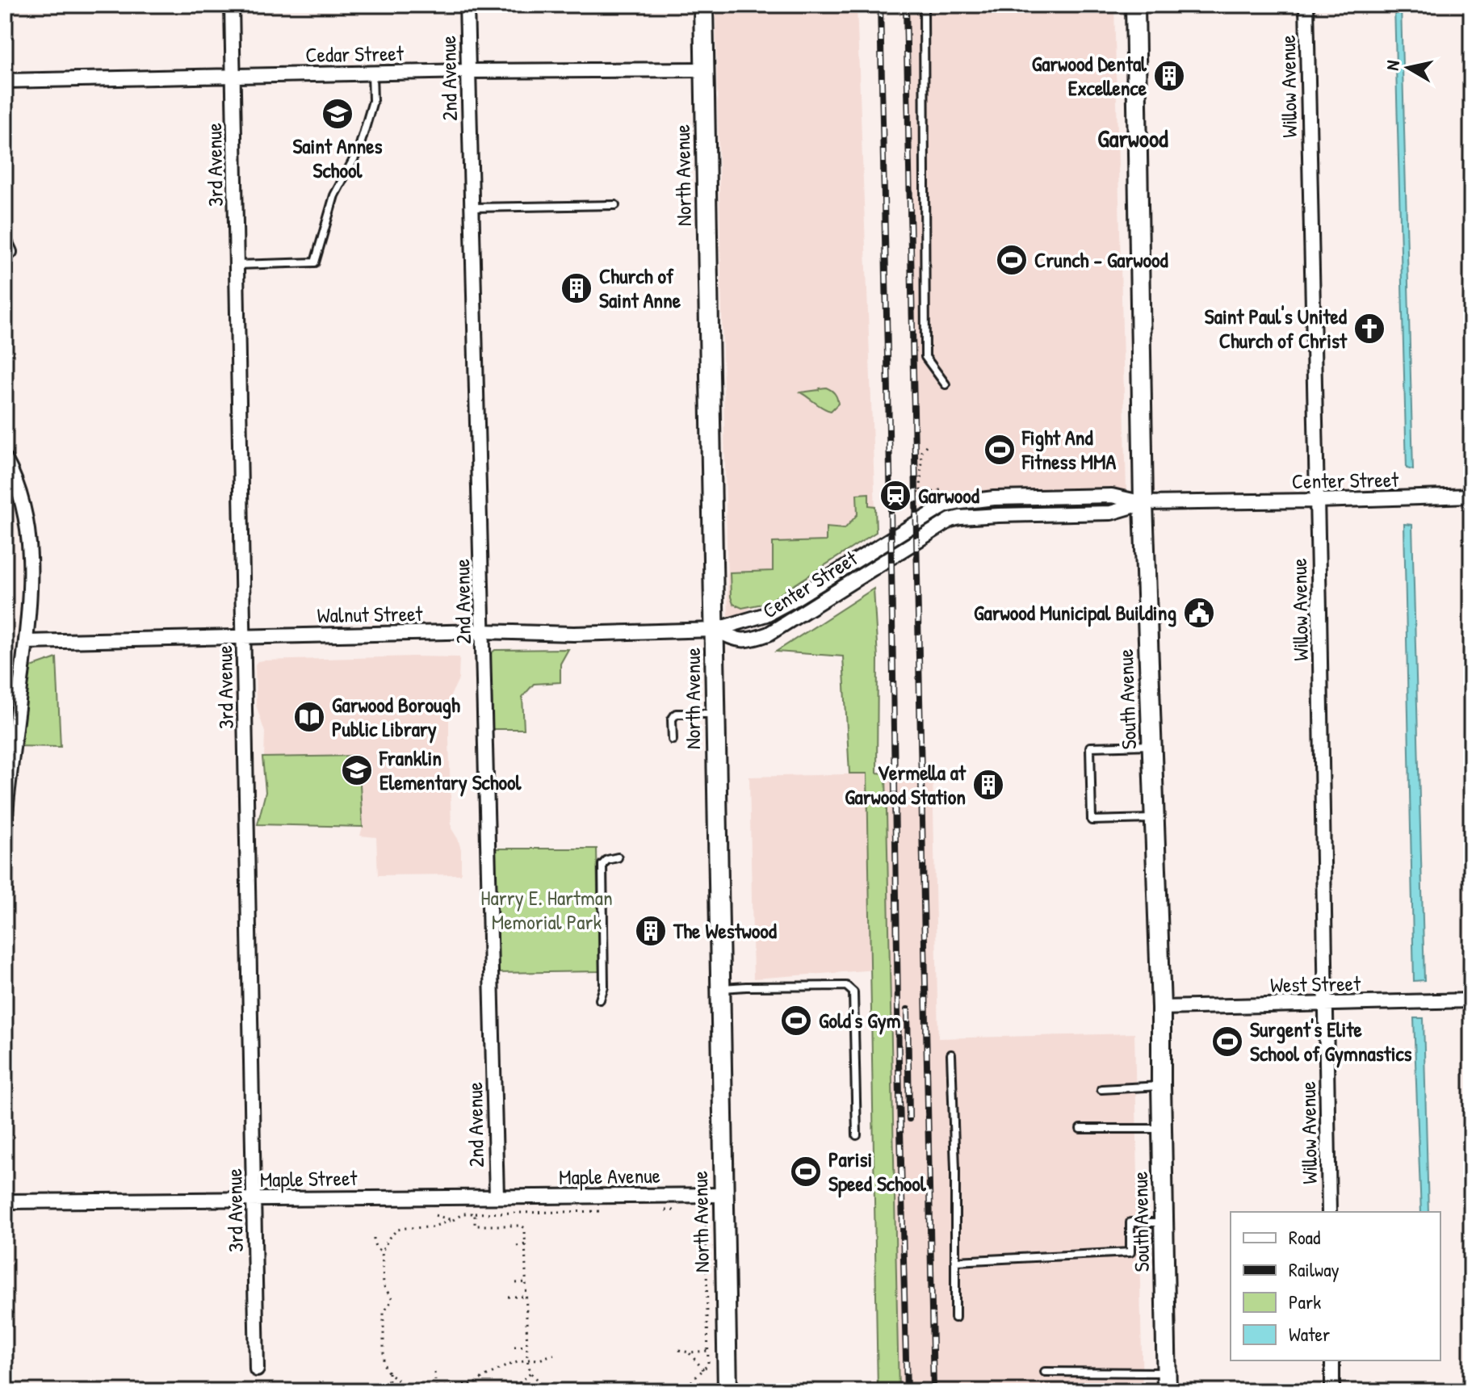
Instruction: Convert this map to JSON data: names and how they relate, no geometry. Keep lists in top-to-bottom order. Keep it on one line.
{"streets":{"main road":["North Avenue","South Avenue"],"street":["Cedar Street","2nd Avenue","Willow Avenue","3rd Avenue","Center Street","Walnut Street","West Street","Maple Avenue","Maple Street"]},"crossings":[["Cedar Street","2nd Avenue"],["Cedar Street","3rd Avenue"],["Cedar Street","North Avenue"],["2nd Avenue","Walnut Street"],["2nd Avenue","Maple Avenue"],["2nd Avenue","Maple Street"],["Willow Avenue","Center Street"],["Willow Avenue","West Street"],["3rd Avenue","Walnut Street"],["3rd Avenue","Maple Street"],["North Avenue","Center Street"],["North Avenue","Walnut Street"],["North Avenue","Maple Avenue"],["Center Street","Walnut Street"],["Center Street","South Avenue"],["South Avenue","West Street"],["Maple Avenue","Maple Street"]],"districts":["Garwood"],"parks":["Harry E. Hartman Memorial Park"],"places":{"building":["Garwood Dental Excellence","Church of Saint Anne","Vermella at Garwood Station","The Westwood"],"school or university":["Saint Annes School","Franklin Elementary School"],"sports":["Crunch - Garwood","Fight And Fitness MMA","Gold's Gym","Surgent's Elite School of Gymnastics","Parisi Speed School"],"church":["Saint Paul's United Church of Christ"],"station":["Garwood"],"public building":["Garwood Municipal Building"],"library":["Garwood Borough Public Library"]},"legend":["Road","Railway","Park","Water"],"north":"left"}
